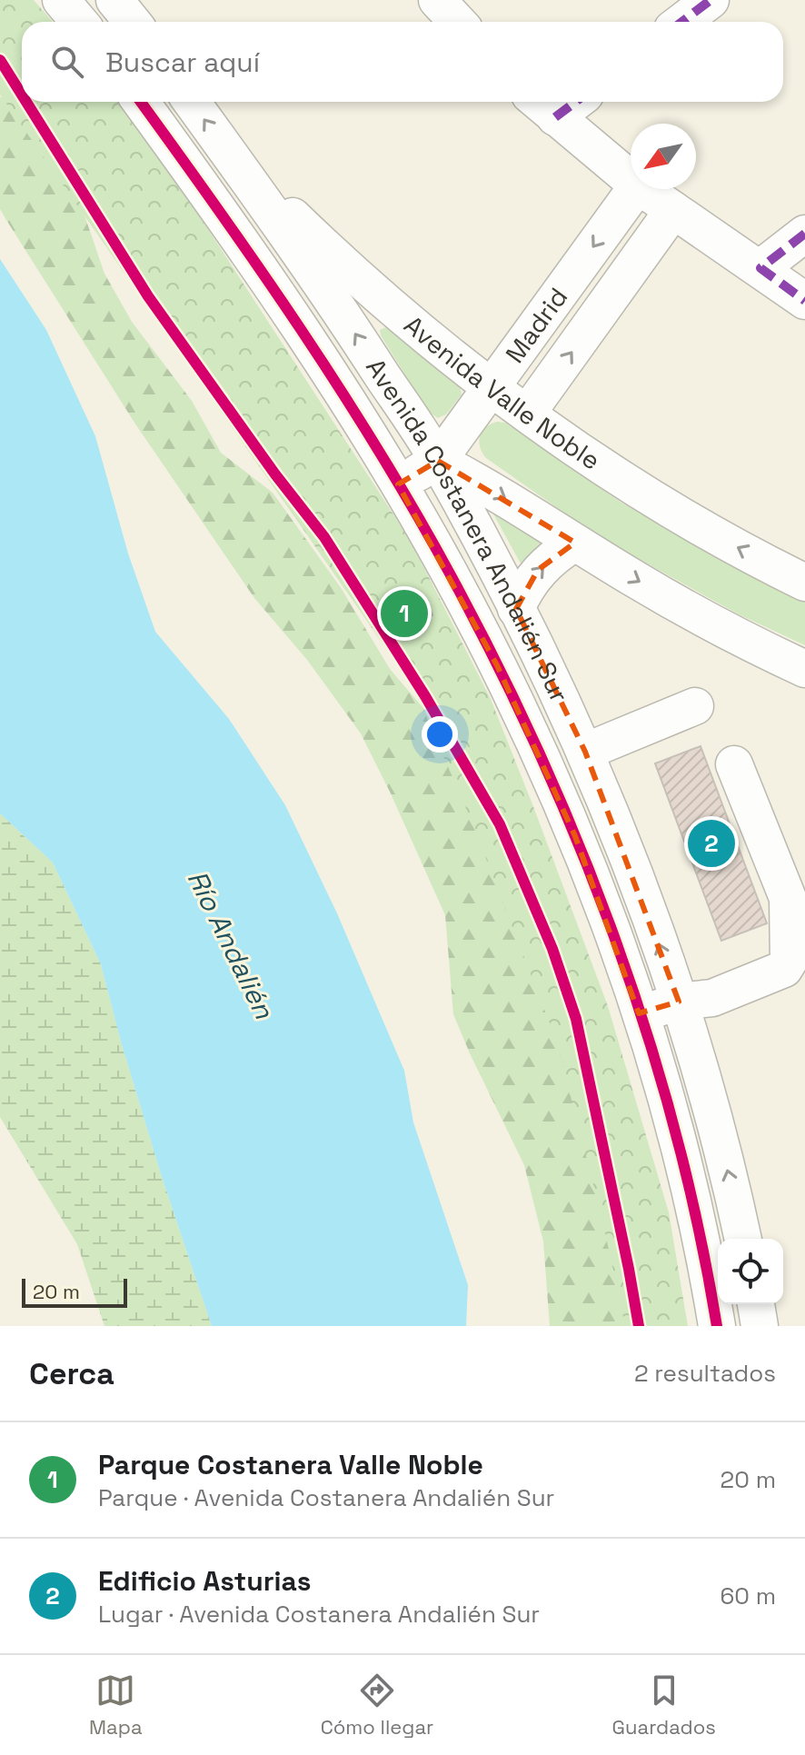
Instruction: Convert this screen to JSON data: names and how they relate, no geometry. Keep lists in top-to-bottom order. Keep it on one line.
{"streets":{"street":["Madrid","Avenida Valle Noble","Avenida Costanera Andalién Sur"]},"crossings":[["Madrid","Avenida Valle Noble"],["Madrid","Avenida Costanera Andalién Sur"],["Avenida Valle Noble","Avenida Costanera Andalién Sur"]],"water":["Río Andalién"],"scale_bar":"20 m","north":"bottom left","page":{"search":"Buscar aquí","pins":["1","2"],"scale":"20 m","heading":["Cerca","2 resultados"],"list":[{"mark":"1","name":"Parque Costanera Valle Noble","note":"Parque · Avenida Costanera Andalién Sur","value":"20 m"},{"mark":"2","name":"Edificio Asturias","note":"Lugar · Avenida Costanera Andalién Sur","value":"60 m"}],"nav":["Mapa","Cómo llegar","Guardados"]}}
